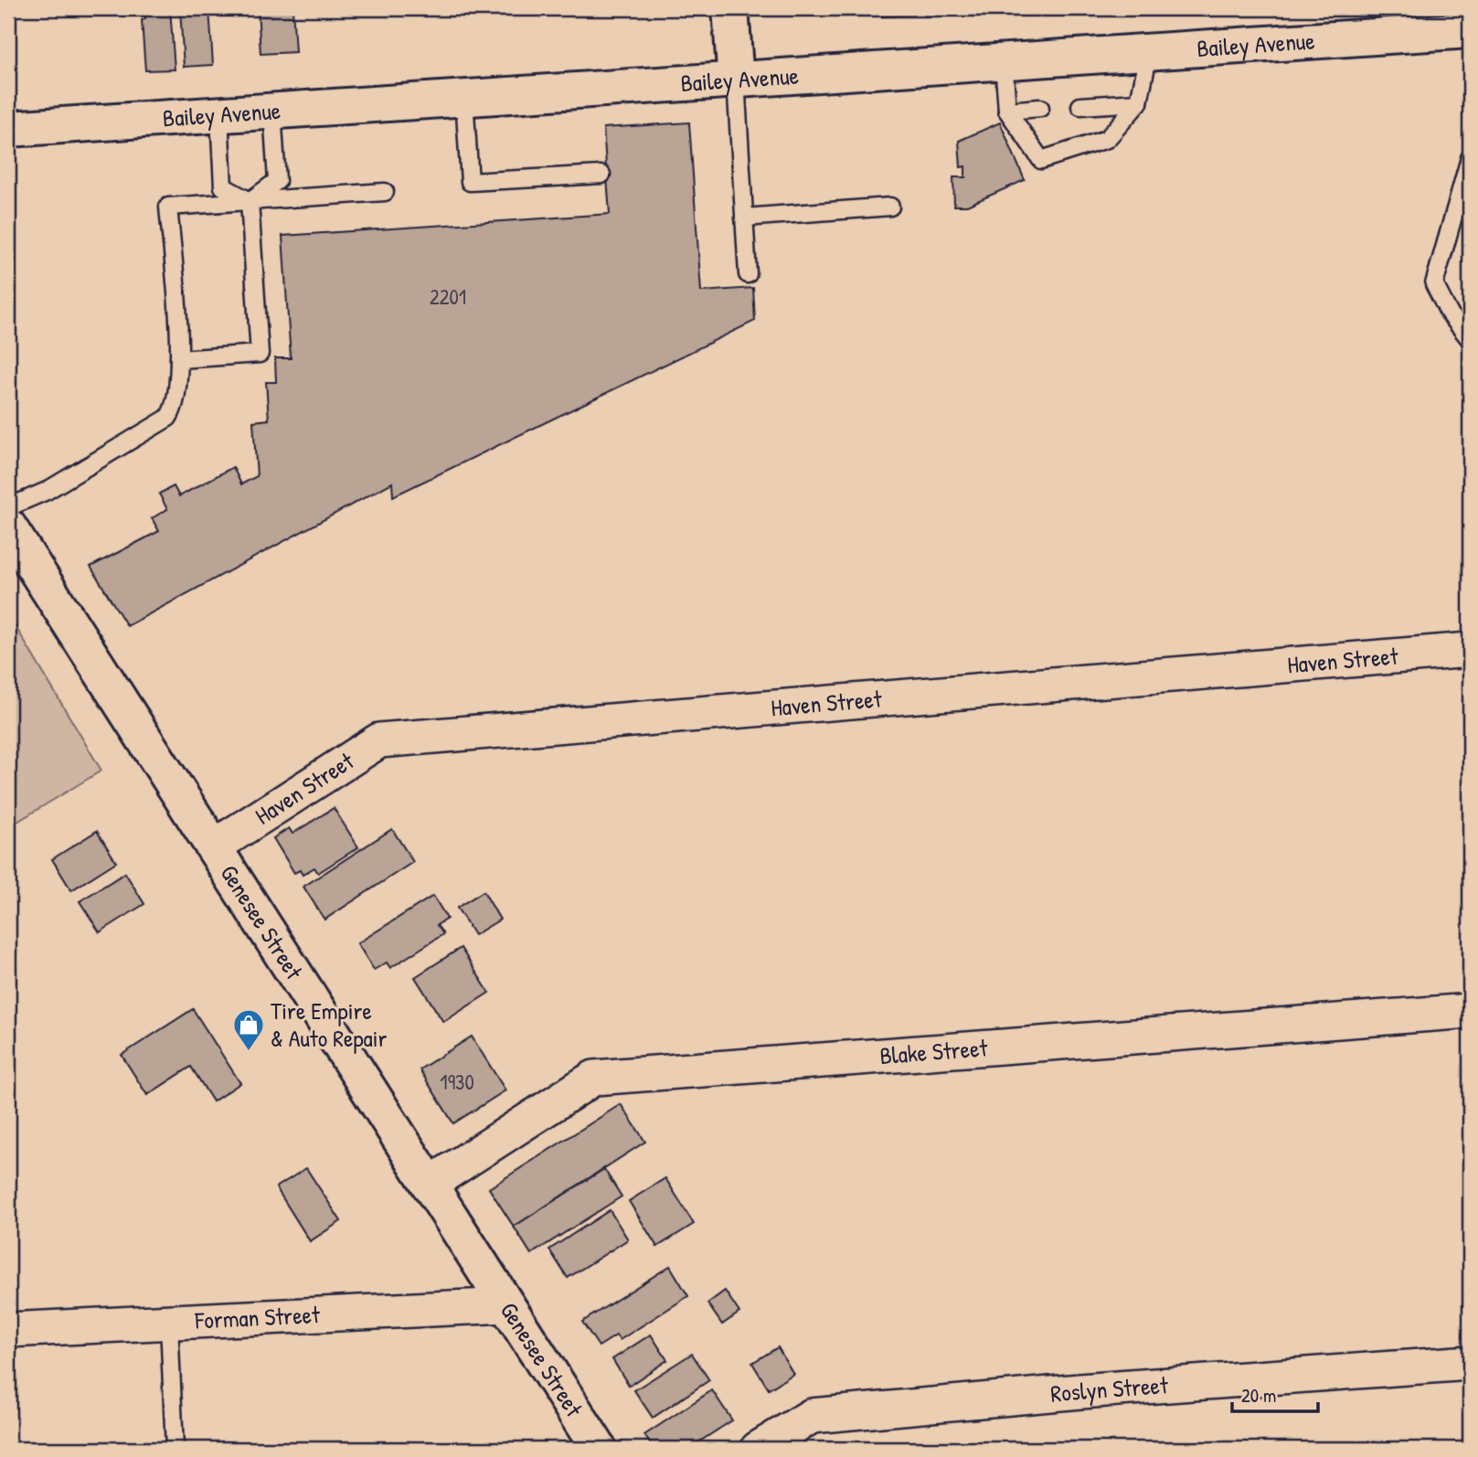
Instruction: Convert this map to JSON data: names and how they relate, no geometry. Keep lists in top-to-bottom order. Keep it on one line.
{"streets":{"main road":["Bailey Avenue","Genesee Street"],"street":["Haven Street","Blake Street","Forman Street","Roslyn Street"]},"crossings":[["Haven Street","Genesee Street"],["Genesee Street","Blake Street"],["Genesee Street","Forman Street"]],"places":{"shop":["Tire Empire & Auto Repair"]},"house_numbers":["2201","1930"],"scale_bar":"20 m"}
